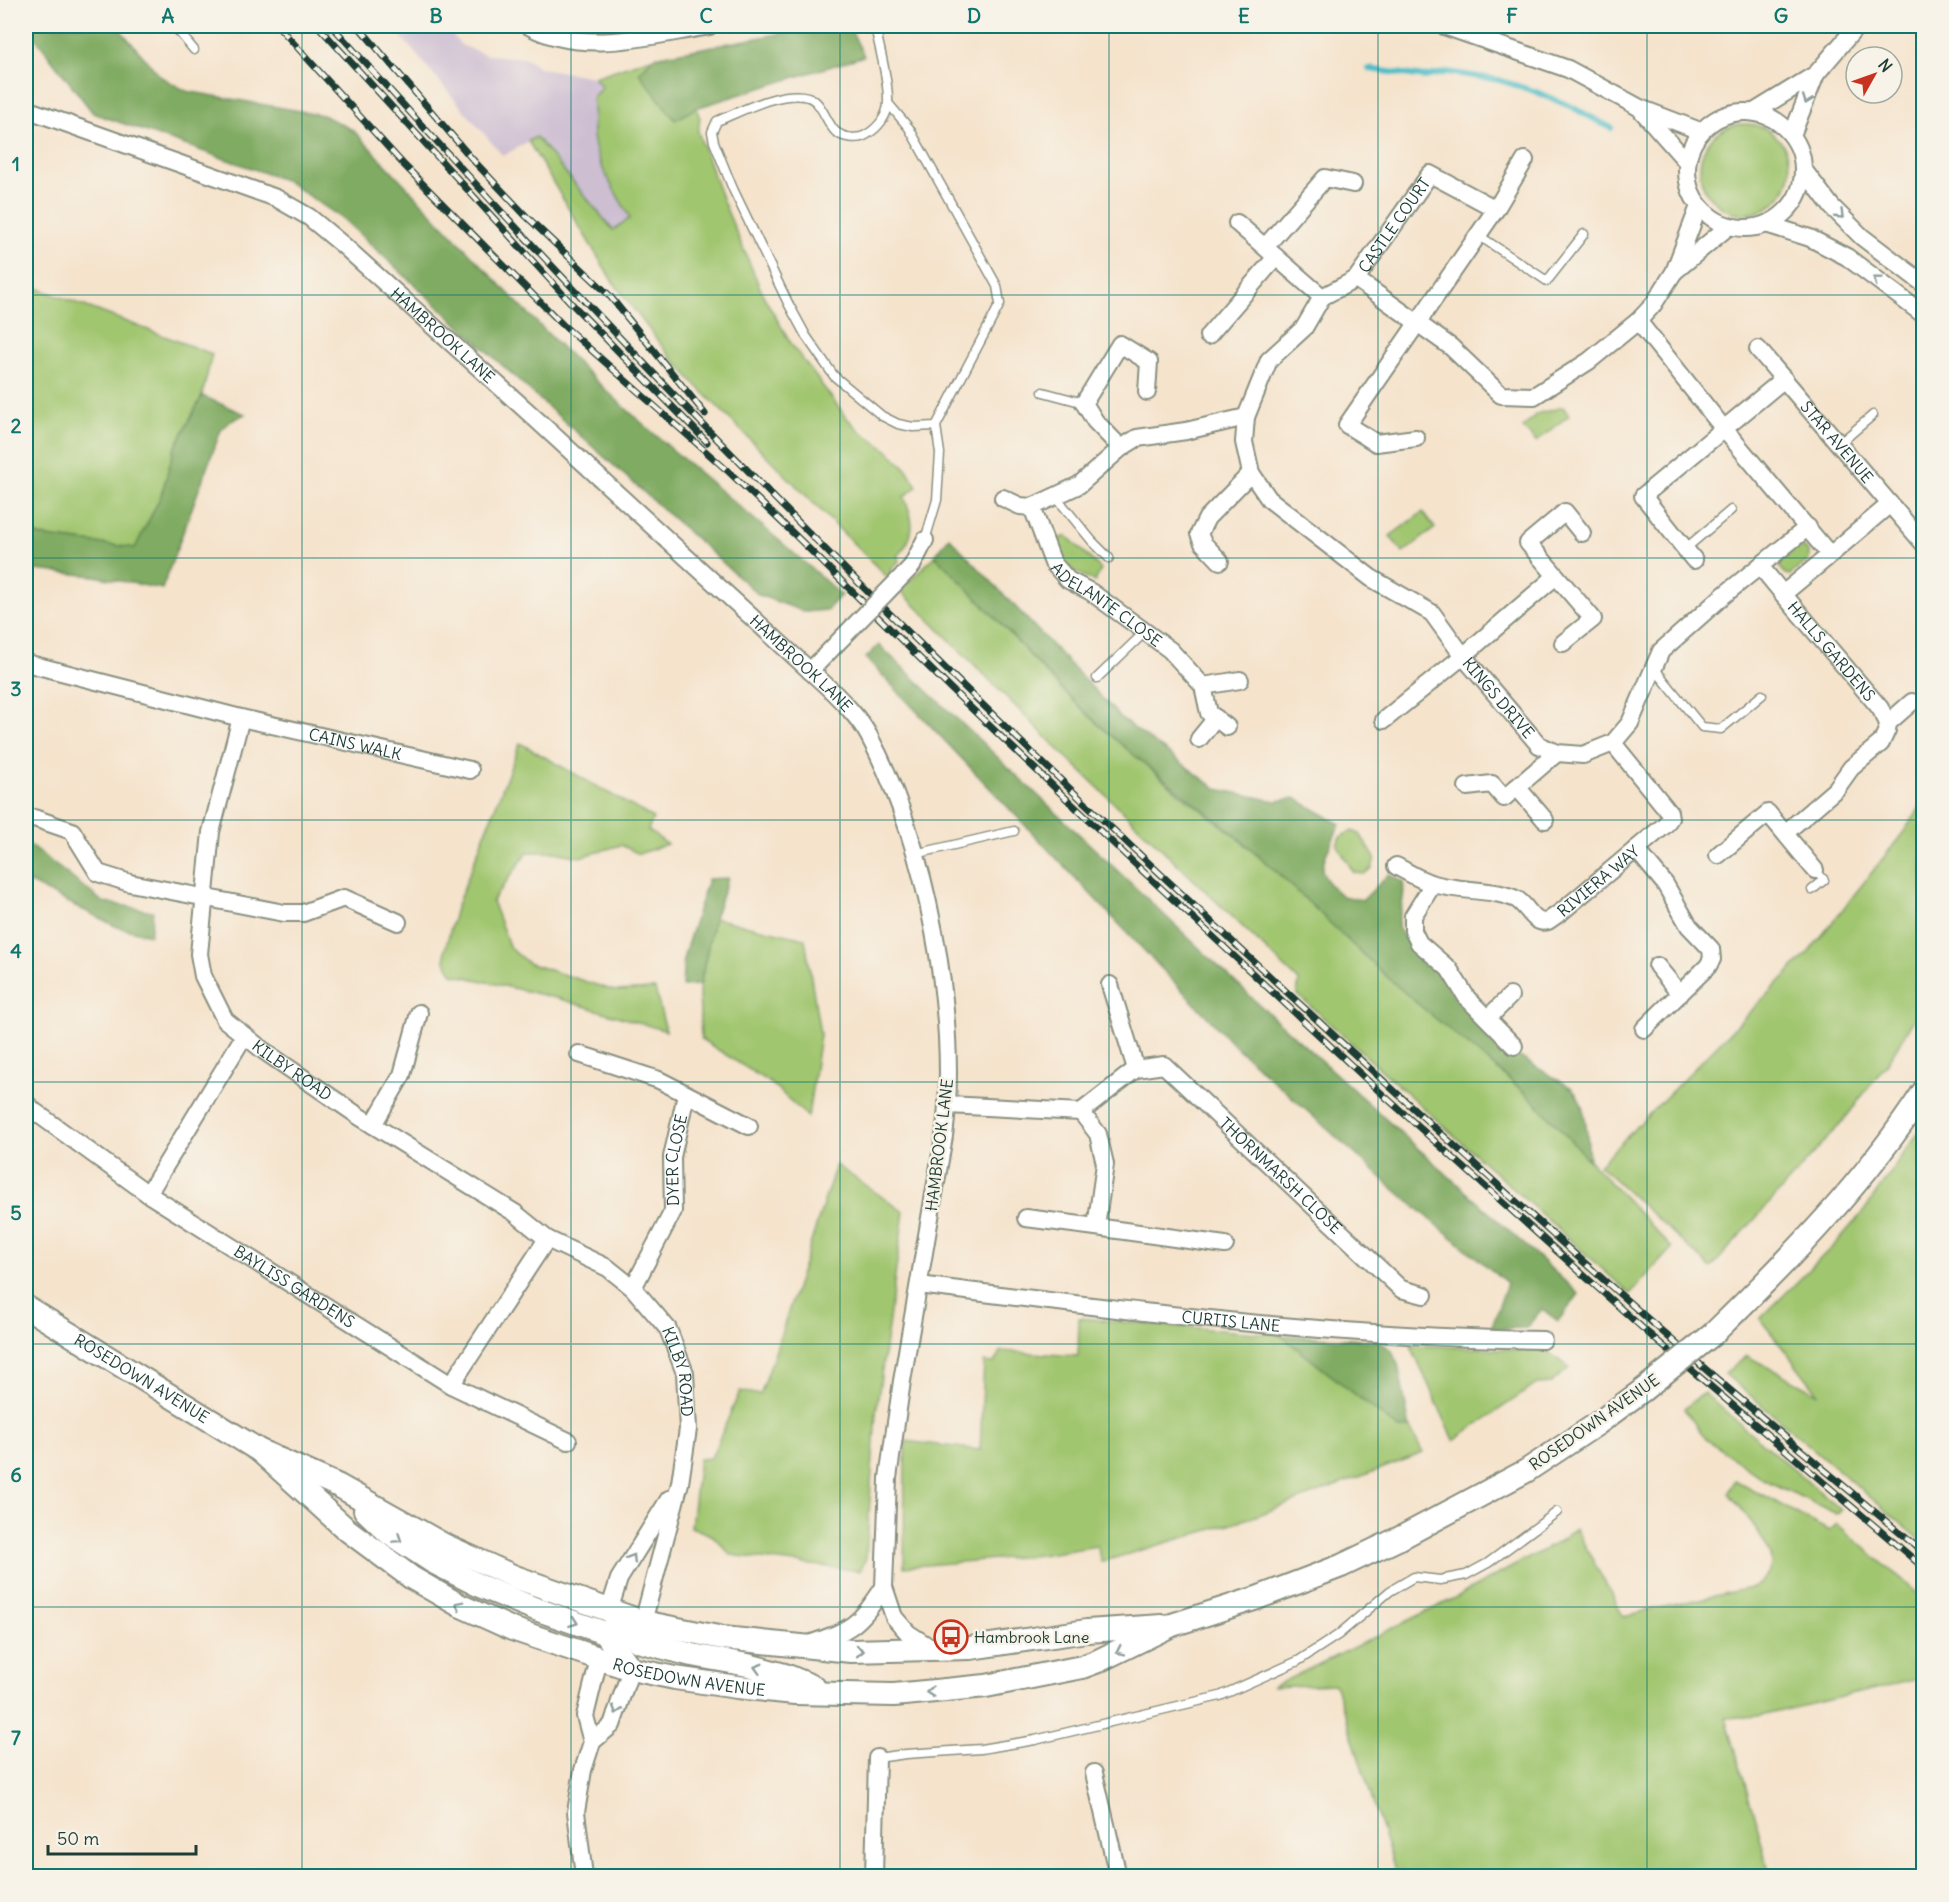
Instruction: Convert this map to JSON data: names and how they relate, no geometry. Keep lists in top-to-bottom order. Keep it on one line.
{"streets":{"street":["CASTLE COURT","HAMBROOK LANE","STAR AVENUE","ADELANTE CLOSE","HALLS GARDENS","KINGS DRIVE","CAINS WALK","RIVIERA WAY","KILBY ROAD","DYER CLOSE","THORNMARSH CLOSE","BAYLISS GARDENS","CURTIS LANE","ROSEDOWN AVENUE"]},"crossings":[["HAMBROOK LANE","CURTIS LANE"],["HAMBROOK LANE","ROSEDOWN AVENUE"],["CAINS WALK","KILBY ROAD"],["KILBY ROAD","DYER CLOSE"],["KILBY ROAD","ROSEDOWN AVENUE"]],"places":{"bus stop":["Hambrook Lane"]},"scale_bar":"50 m","north":"top right","grid":{"columns":["A","B","C","D","E","F","G"],"rows":["1","2","3","4","5","6","7"]}}
